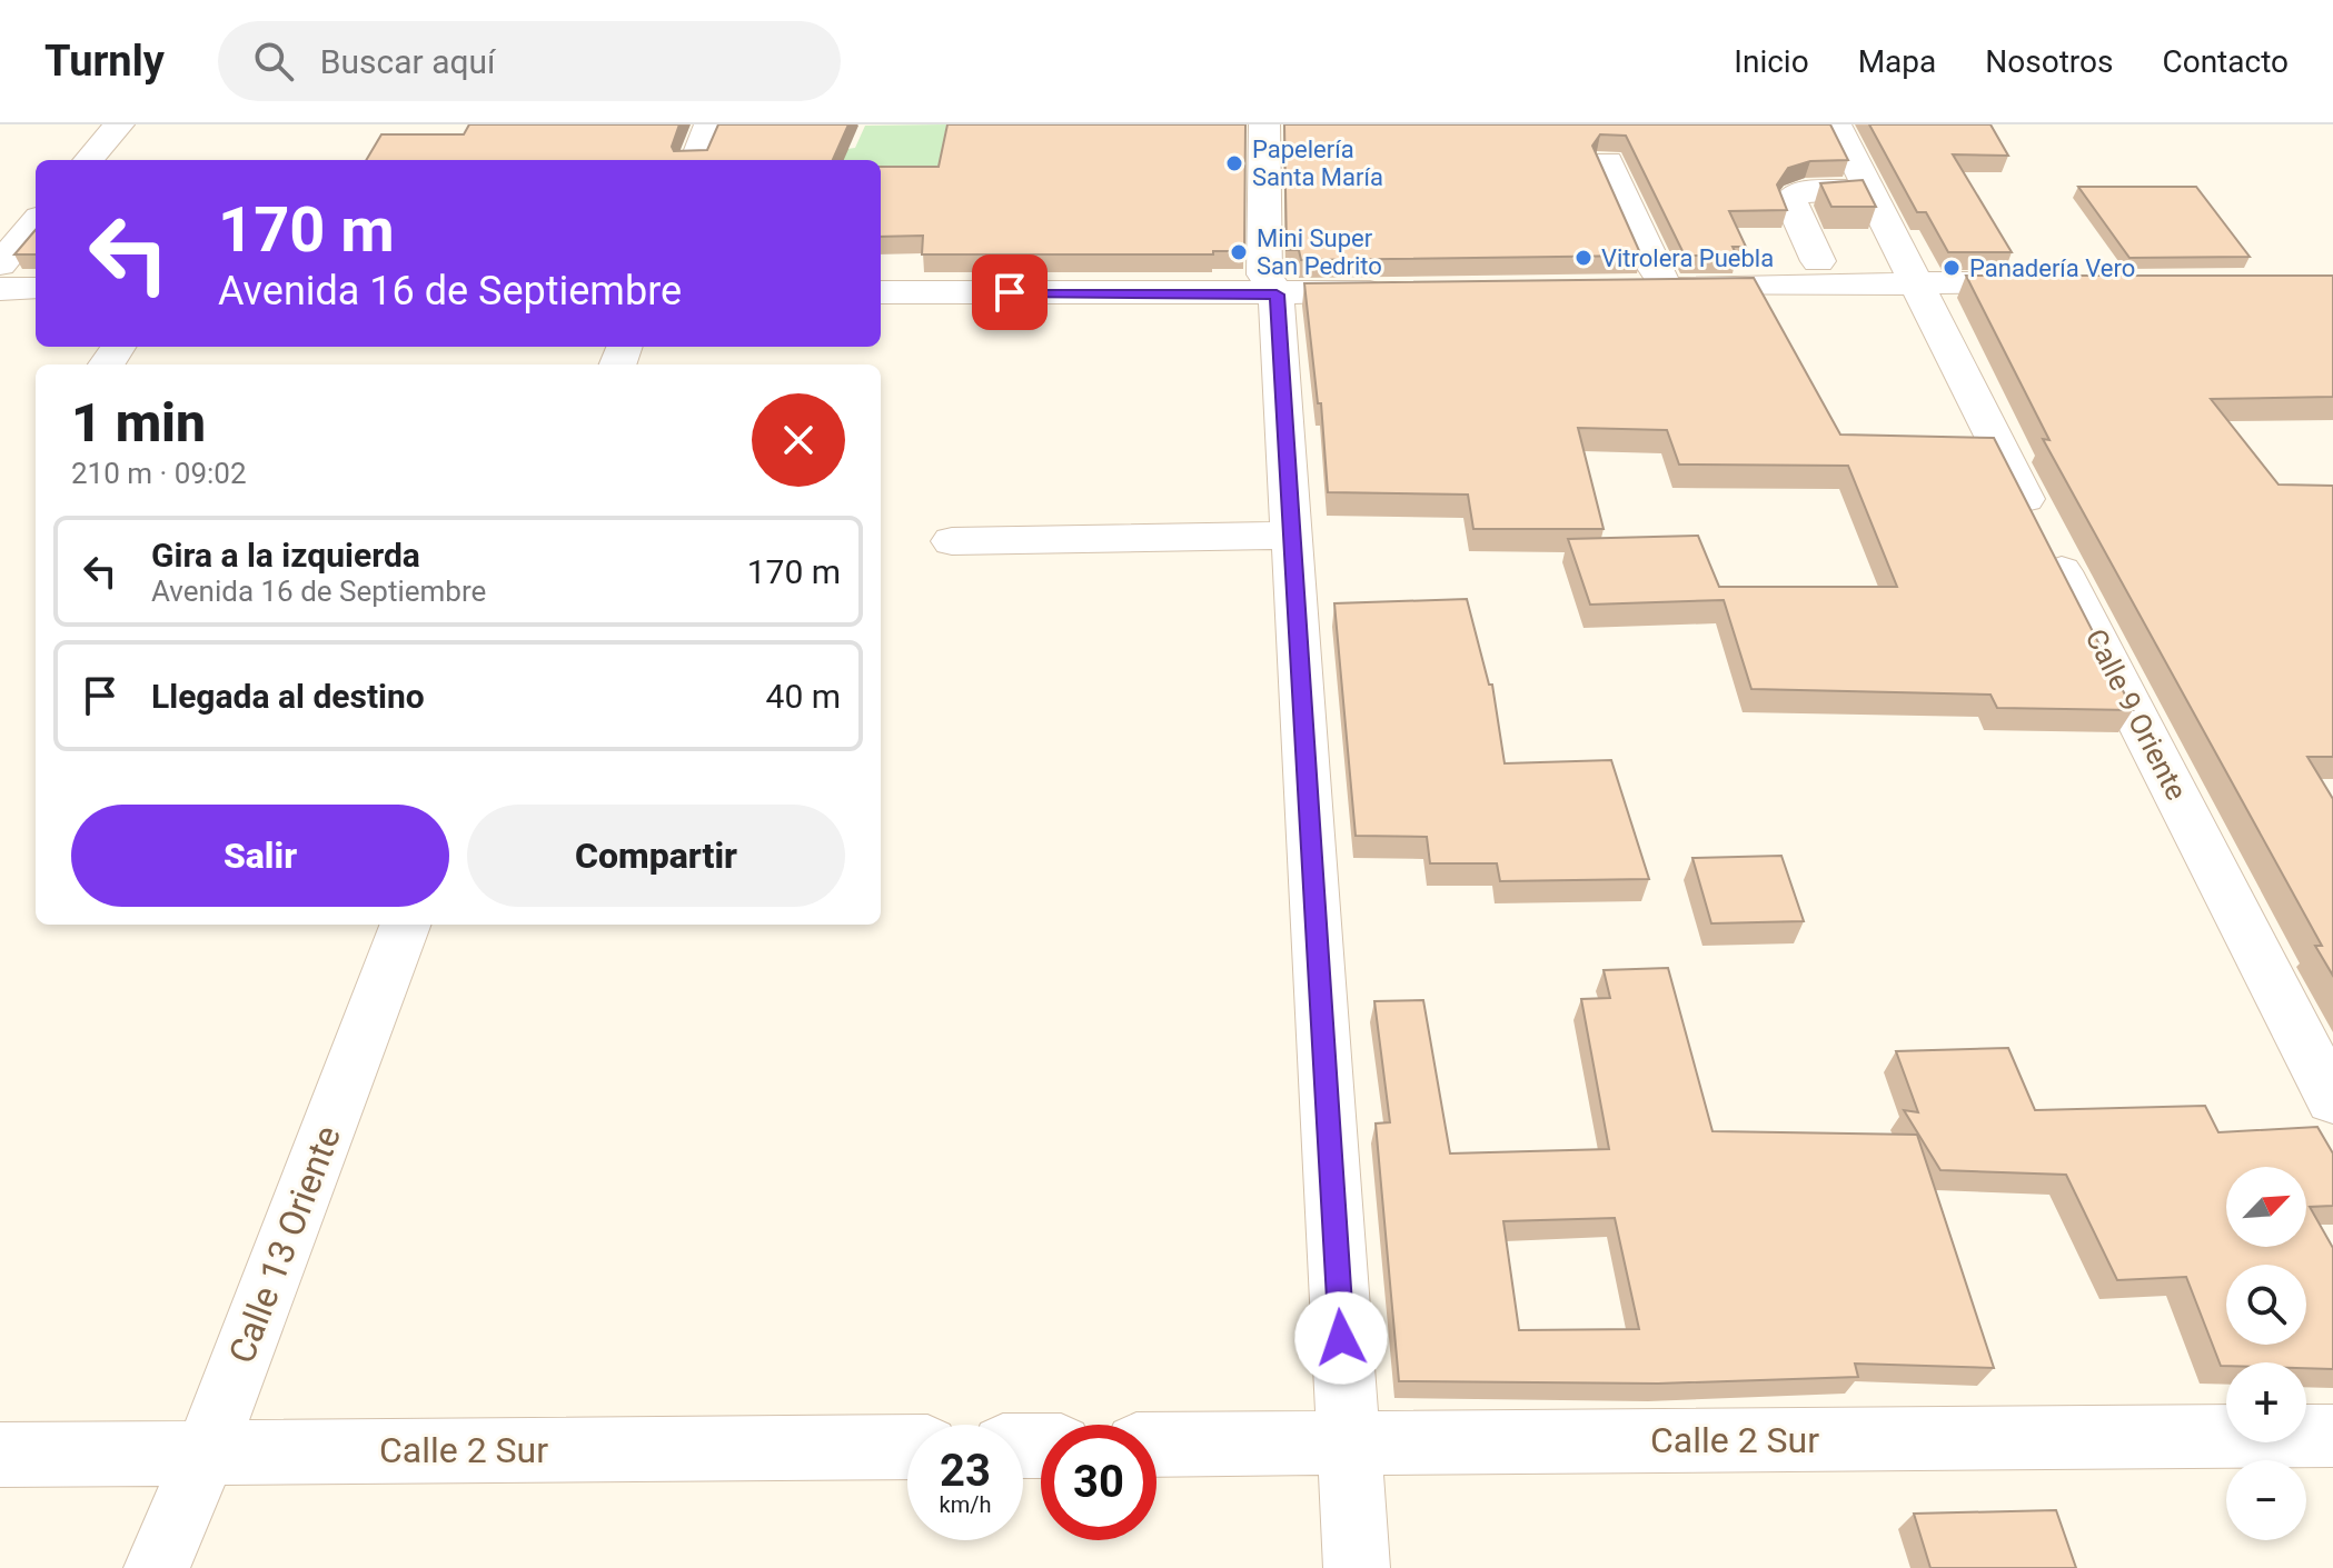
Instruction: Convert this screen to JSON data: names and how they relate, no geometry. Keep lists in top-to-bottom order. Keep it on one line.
{"streets":{"street":["Calle 9 Oriente","Calle 13 Oriente","Calle 2 Sur"]},"crossings":[["Calle 13 Oriente","Calle 2 Sur"]],"places":["Papelería Santa María","Mini Super San Pedrito","Vitrolera Puebla","Panadería Vero"],"north":"top right","page":{"header":"Turnly","search":"Buscar aquí","nav":["Inicio","Mapa","Nosotros","Contacto"],"turn":["170 m","Avenida 16 de Septiembre"],"heading":["1 min","210 m · 09:02"],"list":[{"name":"Gira a la izquierda","note":"Avenida 16 de Septiembre","value":"170 m"},{"name":"Llegada al destino","value":"40 m"}],"buttons":["Salir","Compartir"],"map_buttons":["+","−"],"speed":"23 km/h","limit":"30"}}
